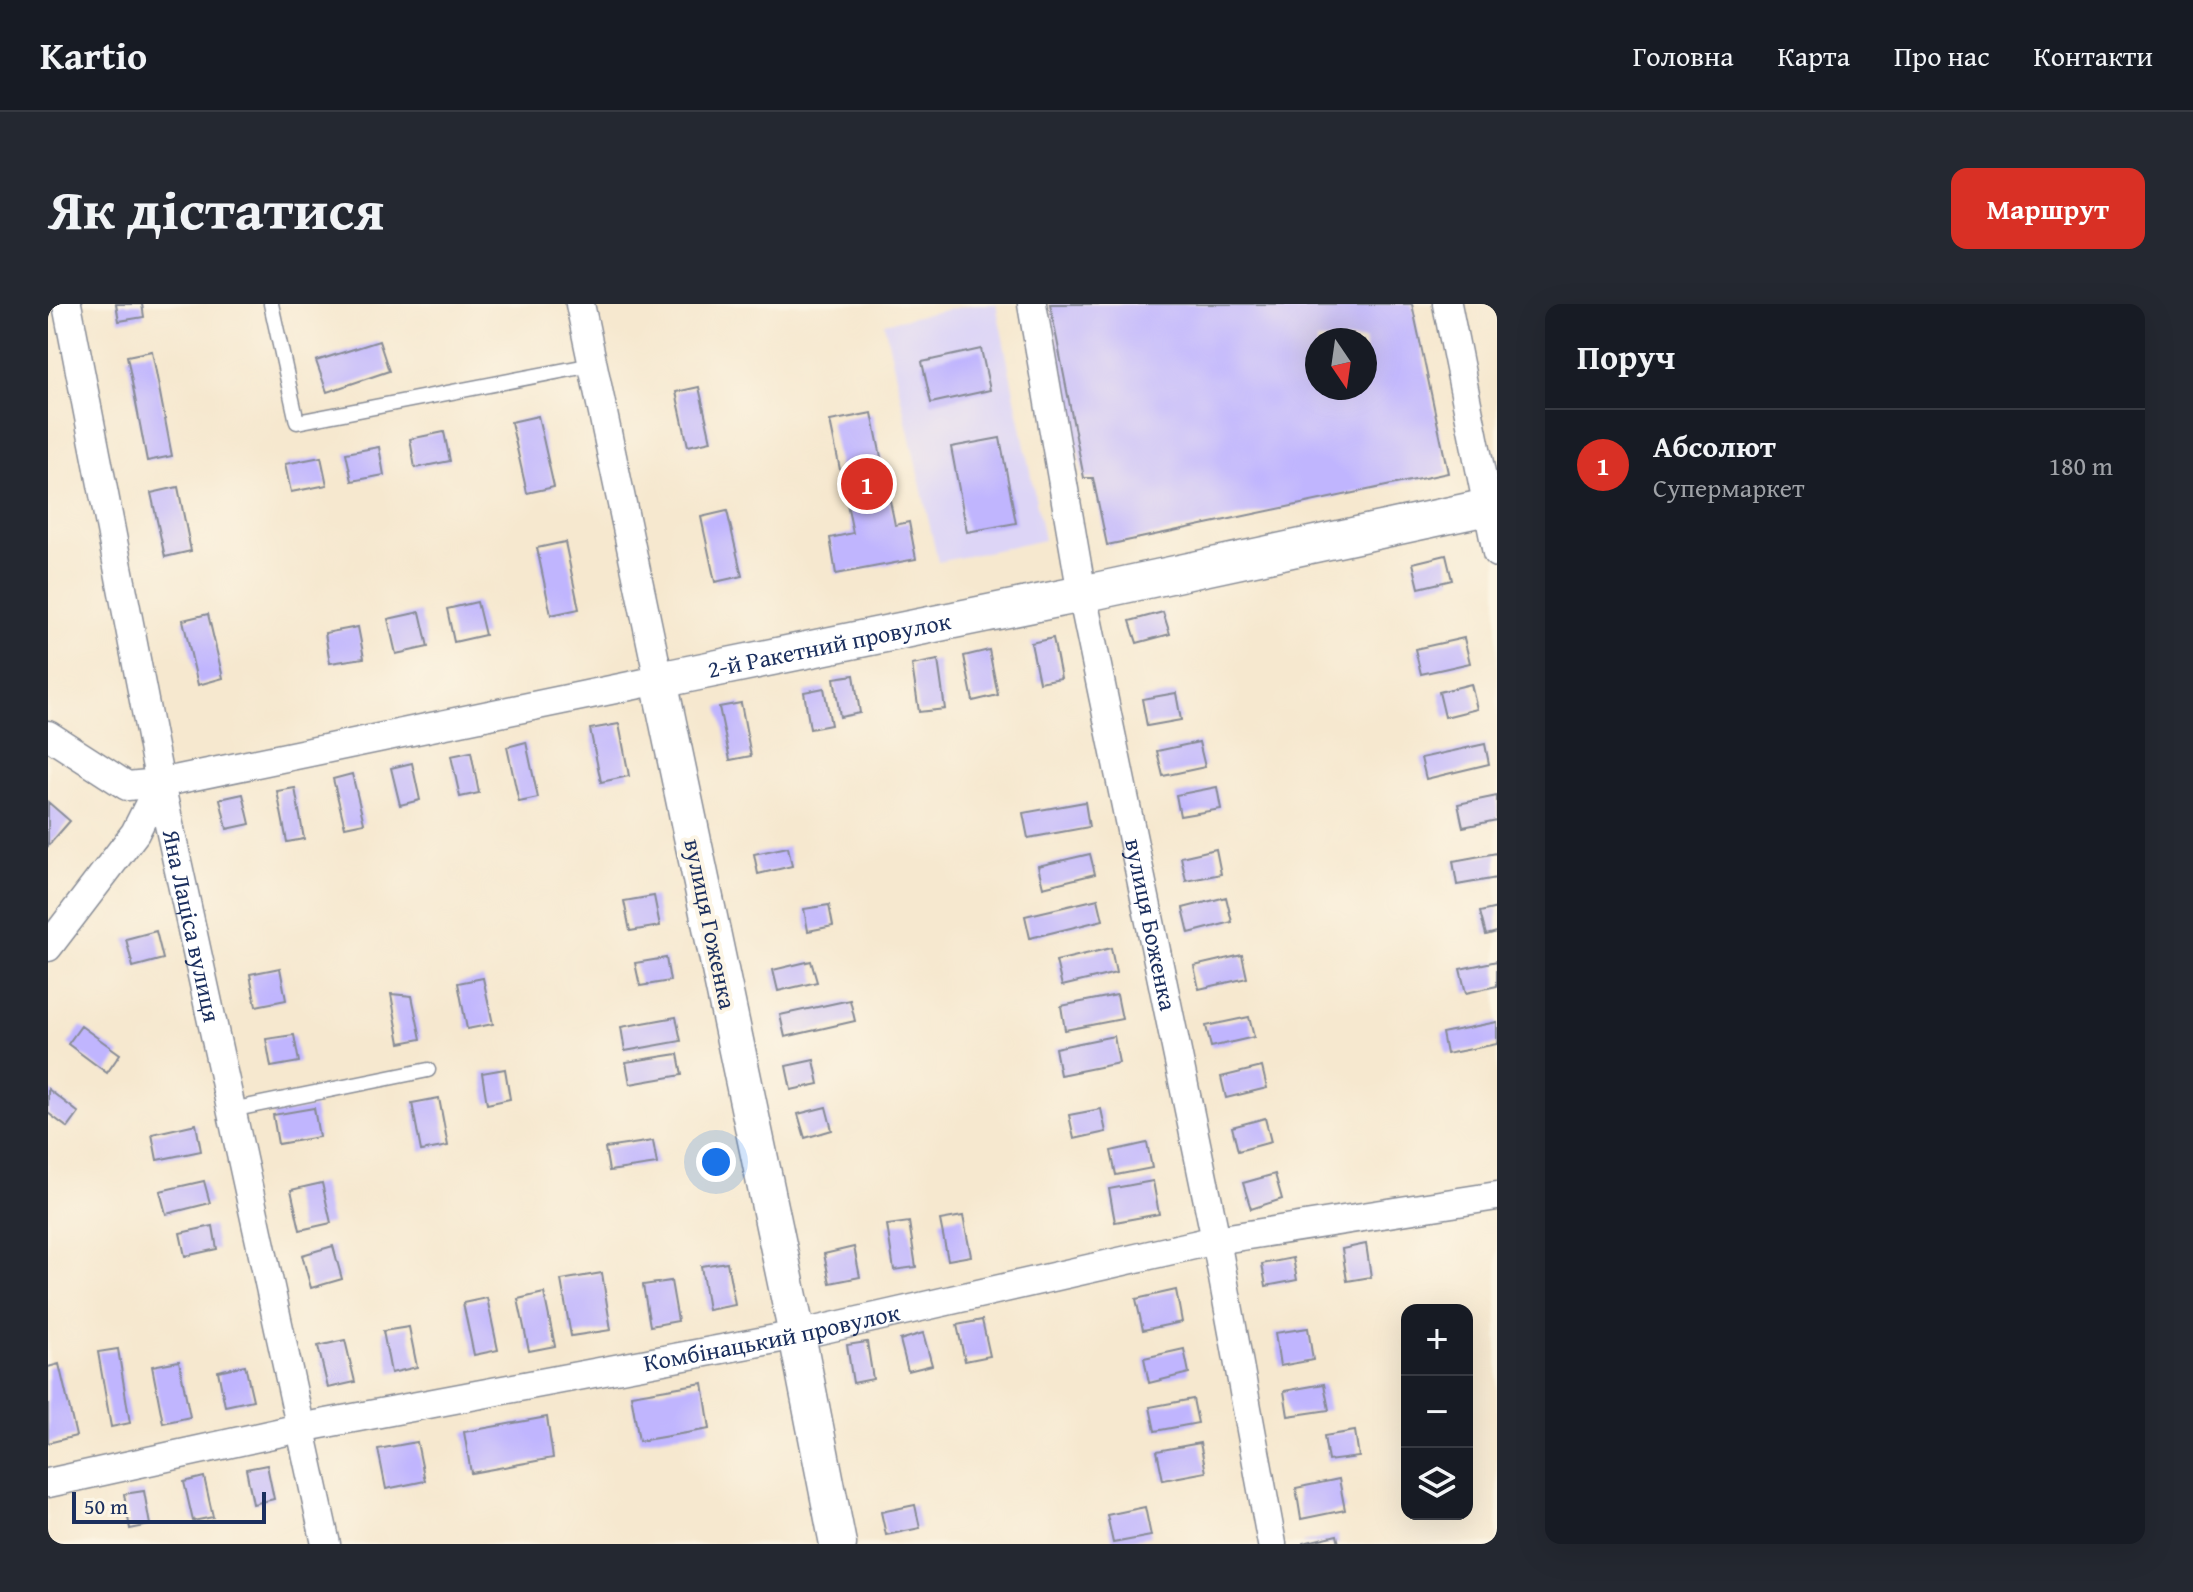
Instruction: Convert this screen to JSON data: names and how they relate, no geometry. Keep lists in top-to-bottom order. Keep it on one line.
{"streets":{"street":["2-й Ракетний провулок","вулиця Гоженка","вулиця Боженка","Яна Лаціса вулиця","Комбінацький провулок"]},"crossings":[["2-й Ракетний провулок","вулиця Гоженка"],["2-й Ракетний провулок","вулиця Боженка"],["2-й Ракетний провулок","Яна Лаціса вулиця"],["вулиця Гоженка","Комбінацький провулок"],["вулиця Боженка","Комбінацький провулок"],["Яна Лаціса вулиця","Комбінацький провулок"]],"scale_bar":"50 m","north":"bottom","page":{"header":"Kartio","nav":["Головна","Карта","Про нас","Контакти"],"title":"Як дістатися","buttons":"Маршрут","heading":"Поруч","list":[{"mark":"1","name":"Абсолют","note":"Супермаркет","value":"180 m"}],"pins":"1","map_buttons":["+","−"],"scale":"50 m"}}
